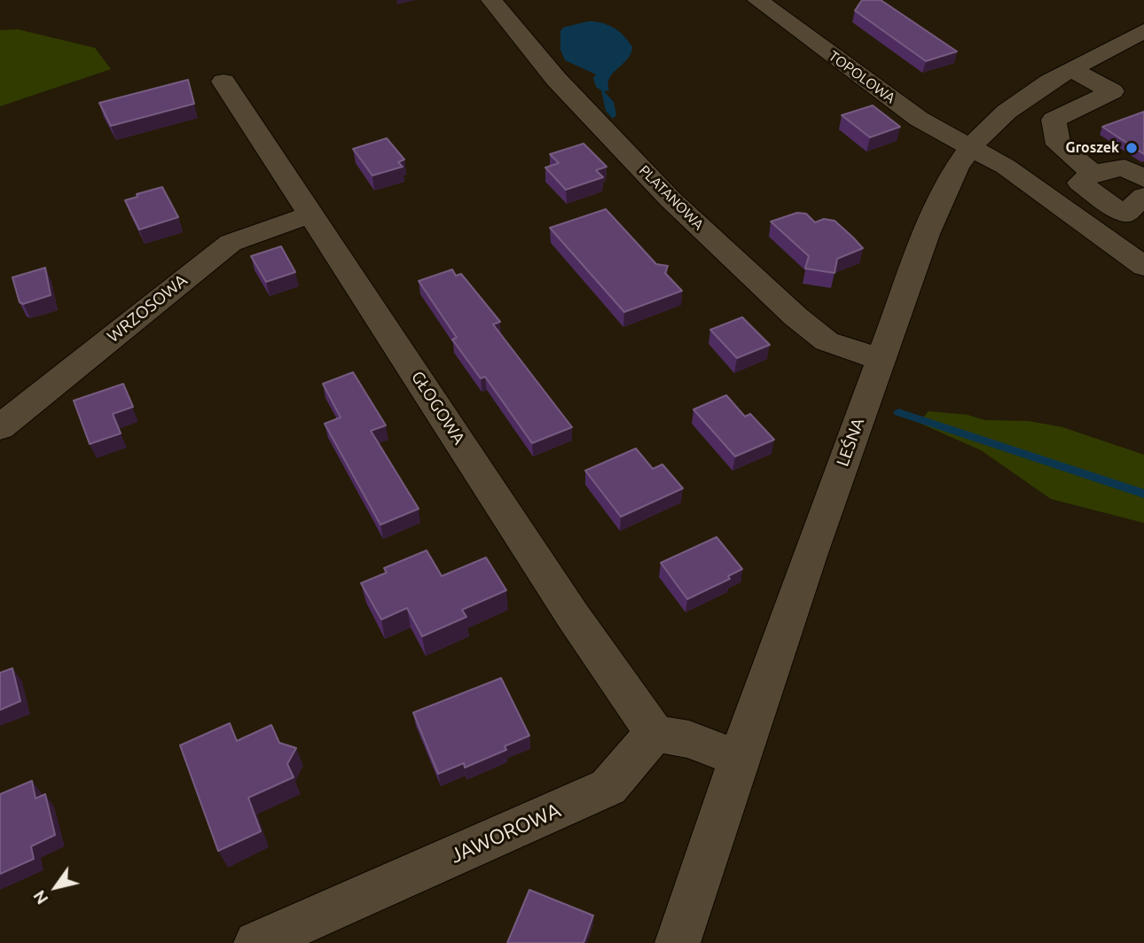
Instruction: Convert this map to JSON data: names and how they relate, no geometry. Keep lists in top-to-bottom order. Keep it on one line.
{"streets":{"street":["TOPOLOWA","PLATANOWA","WRZOSOWA","GŁOGOWA","LEŚNA","JAWOROWA"]},"crossings":[["TOPOLOWA","LEŚNA"],["PLATANOWA","LEŚNA"],["WRZOSOWA","GŁOGOWA"],["GŁOGOWA","JAWOROWA"]],"places":["Groszek"],"north":"bottom left"}
